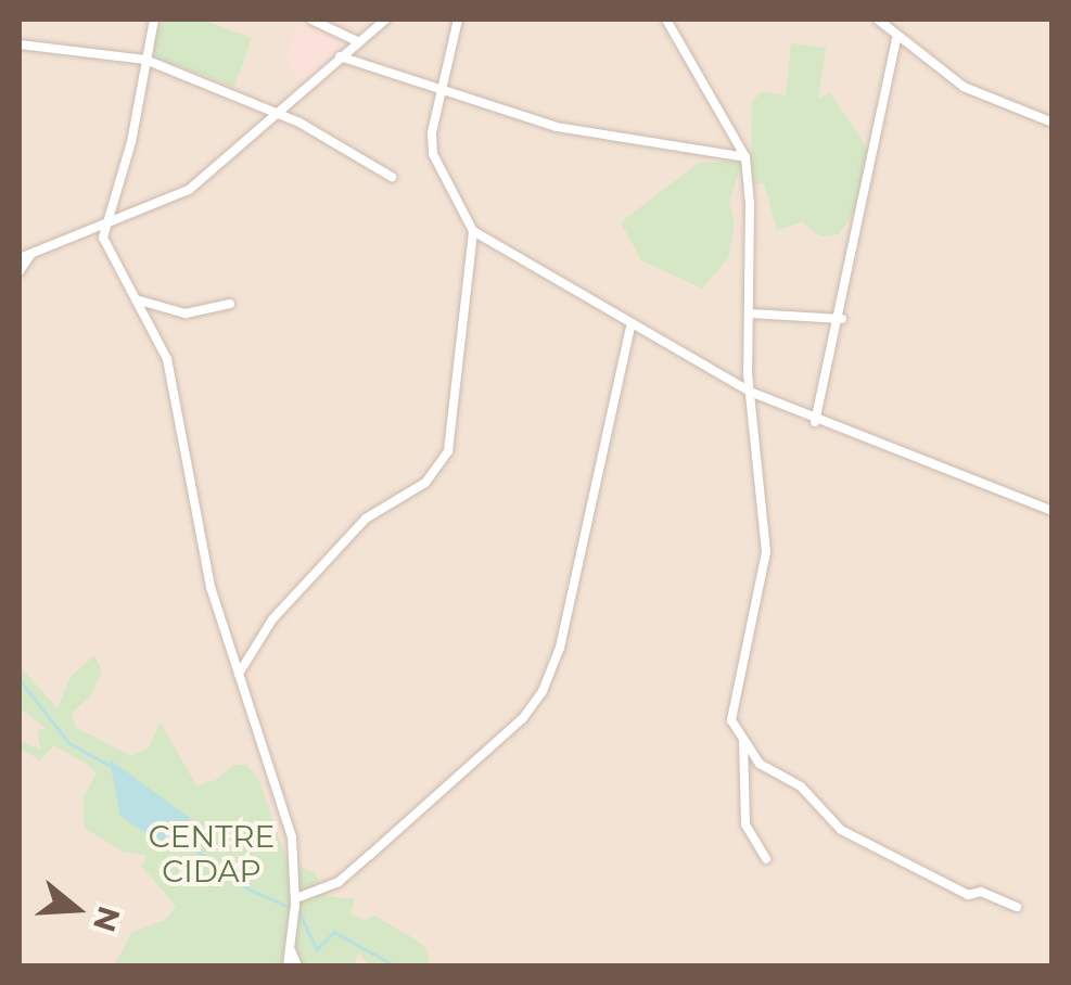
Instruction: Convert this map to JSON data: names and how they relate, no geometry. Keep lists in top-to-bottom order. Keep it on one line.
{"parks":["CENTRE CIDAP"],"north":"right"}
